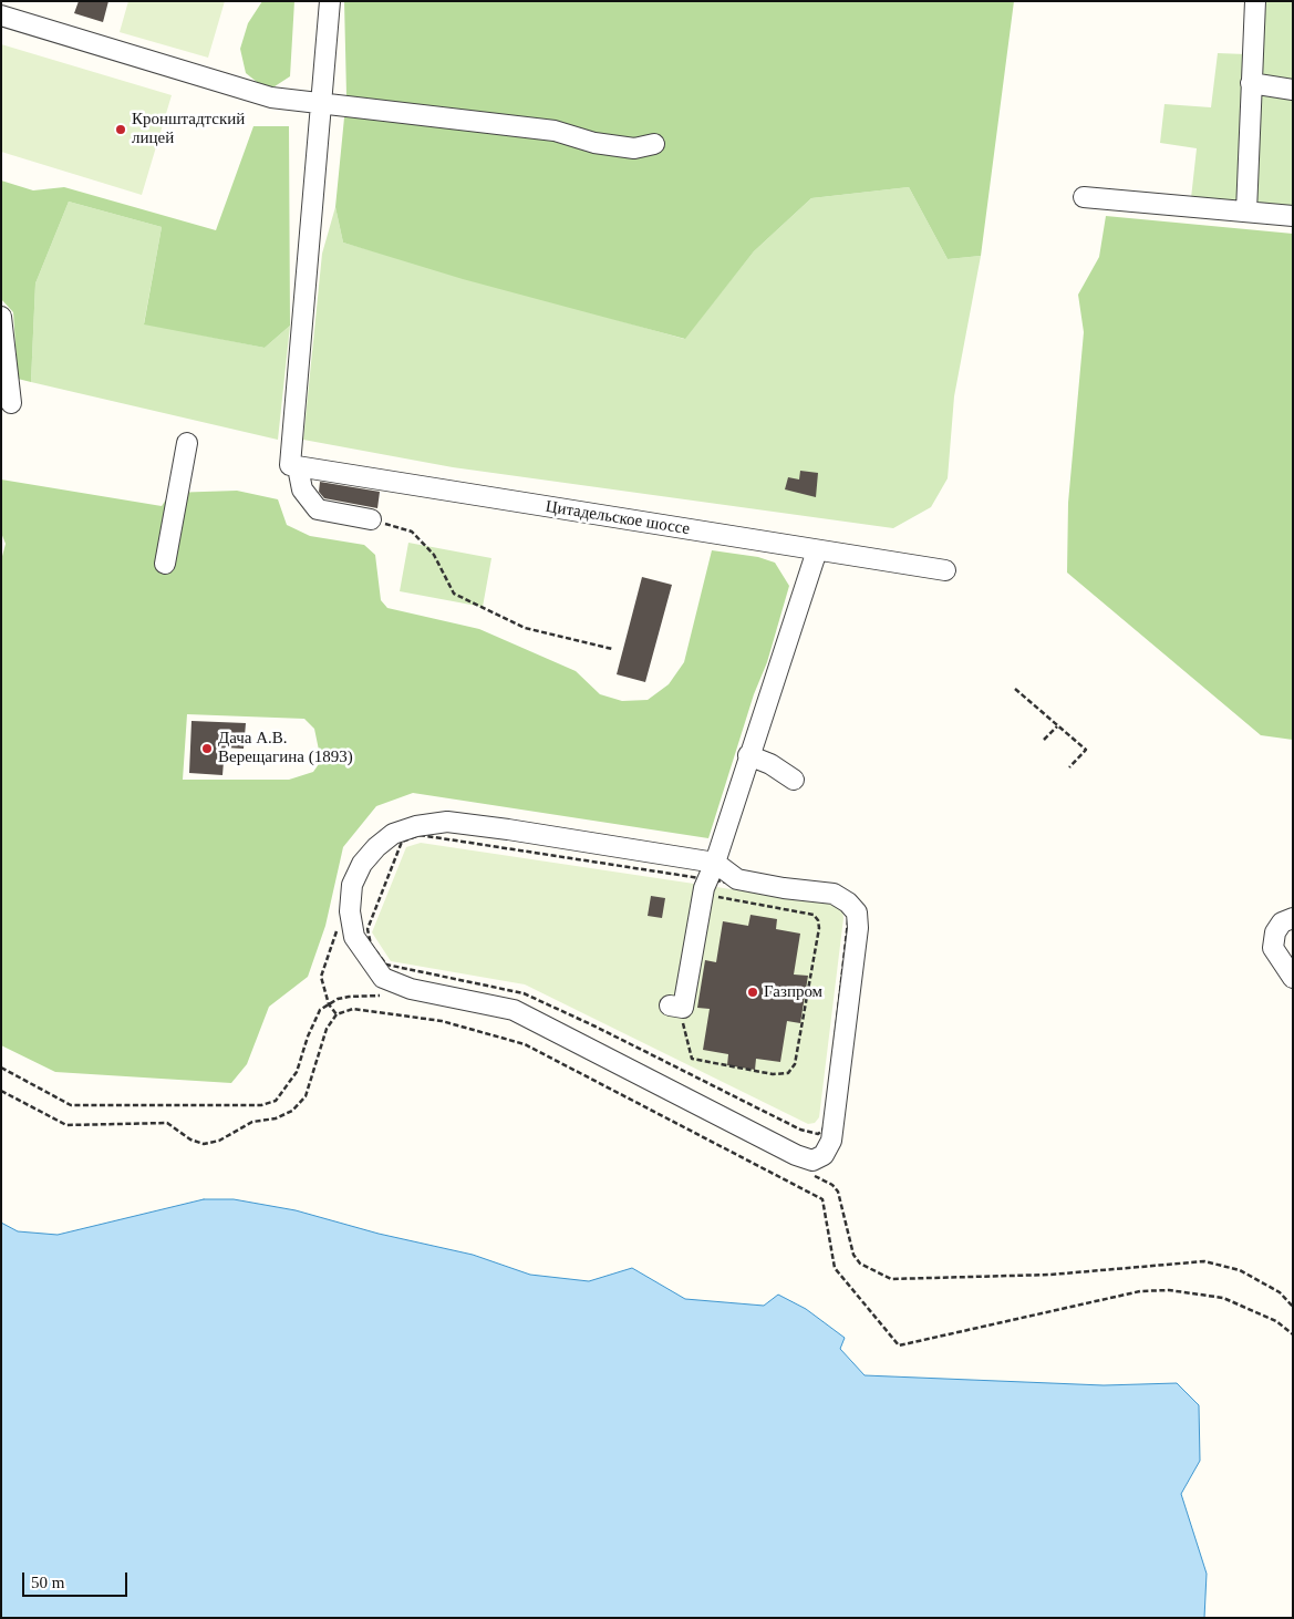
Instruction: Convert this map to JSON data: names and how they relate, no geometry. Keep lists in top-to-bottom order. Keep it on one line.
{"streets":{"street":["Цитадельское шоссе"]},"places":["Кронштадтский лицей","Дача А.В. Верещагина (1893)","Газпром"],"scale_bar":"50 m"}
